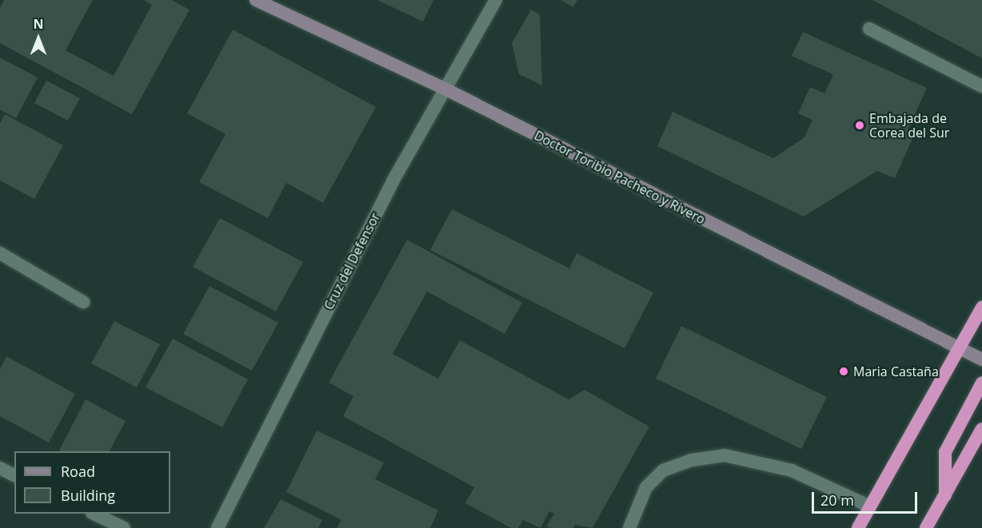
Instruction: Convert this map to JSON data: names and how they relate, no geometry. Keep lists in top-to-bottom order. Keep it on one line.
{"streets":{"main road":["Doctor Toribio Pacheco y Rivero"],"street":["Cruz del Defensor"]},"crossings":[["Doctor Toribio Pacheco y Rivero","Cruz del Defensor"]],"places":["Embajada de Corea del Sur","Maria Castaña"],"legend":["Road","Building"],"scale_bar":"20 m","north":"top"}
